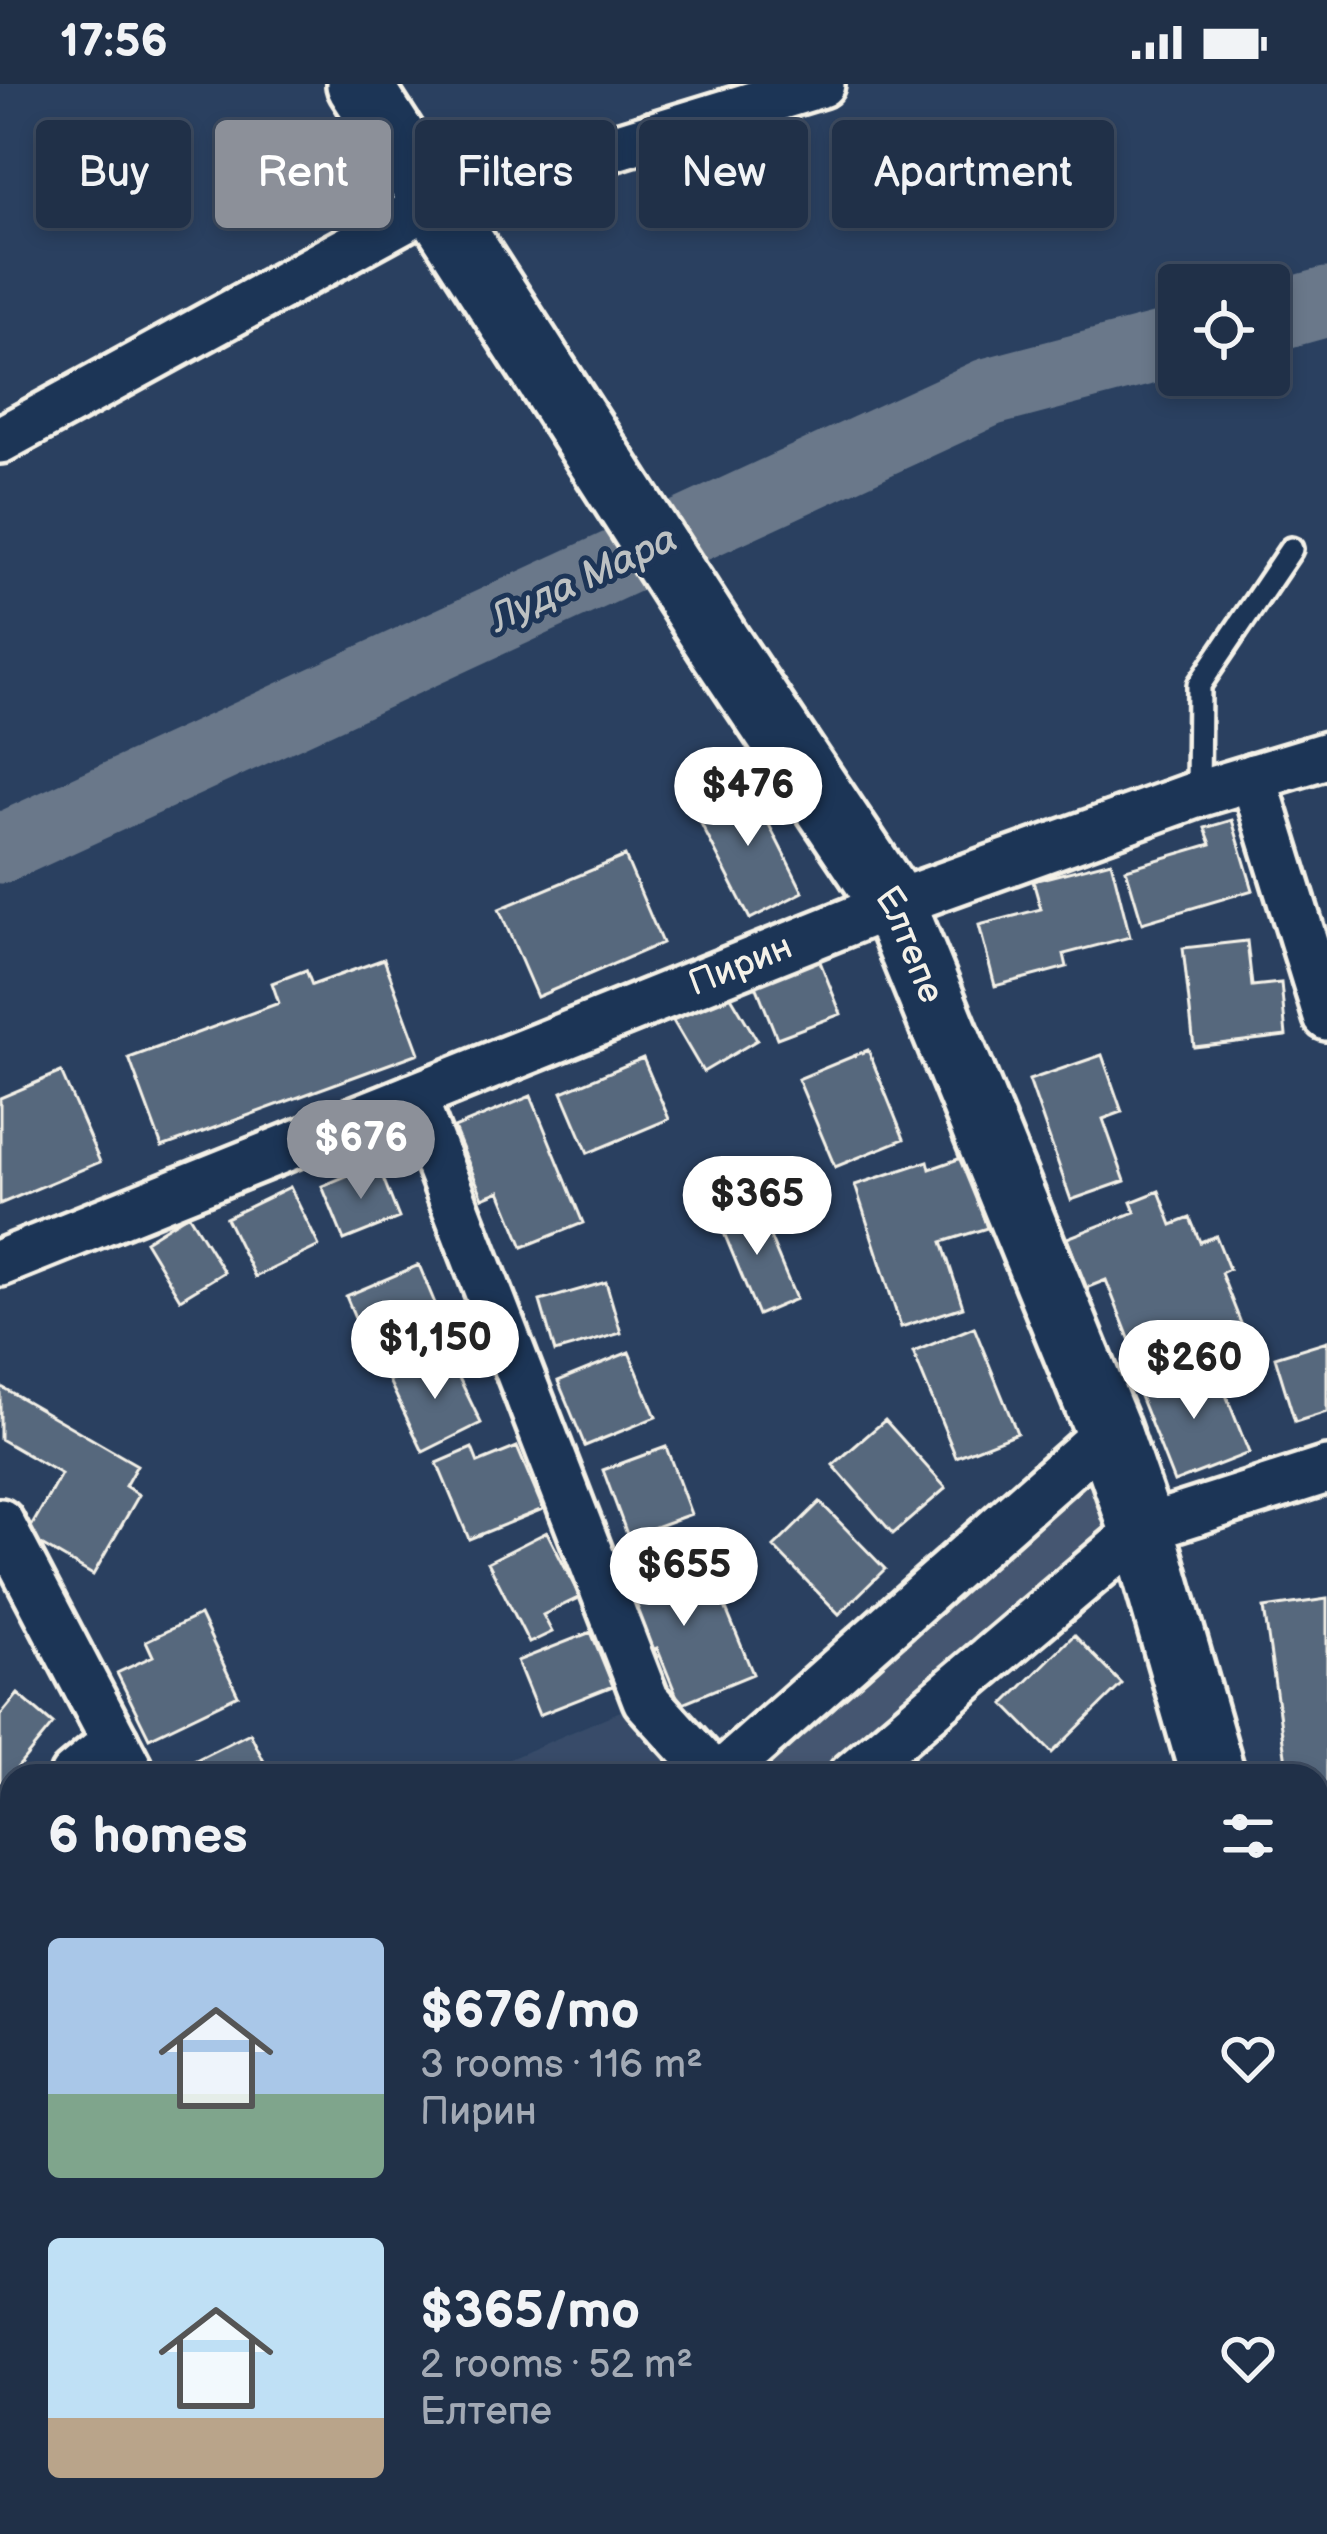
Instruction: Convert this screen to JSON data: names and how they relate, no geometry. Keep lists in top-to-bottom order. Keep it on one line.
{"streets":{"main road":["Елтепе"],"street":["Пирин"]},"crossings":[["Елтепе","Пирин"]],"water":["Луда Мара"],"page":{"status":"17:56","chip":["Buy","Rent","Filters","New","Apartment"],"price":["$476","$676","$365","$1,150","$260","$655"],"heading":"6 homes","list":[{"name":"$676/mo","note":"3 rooms · 116 m² · Пирин"},{"name":"$365/mo","note":"2 rooms · 52 m² · Елтепе"}]}}
